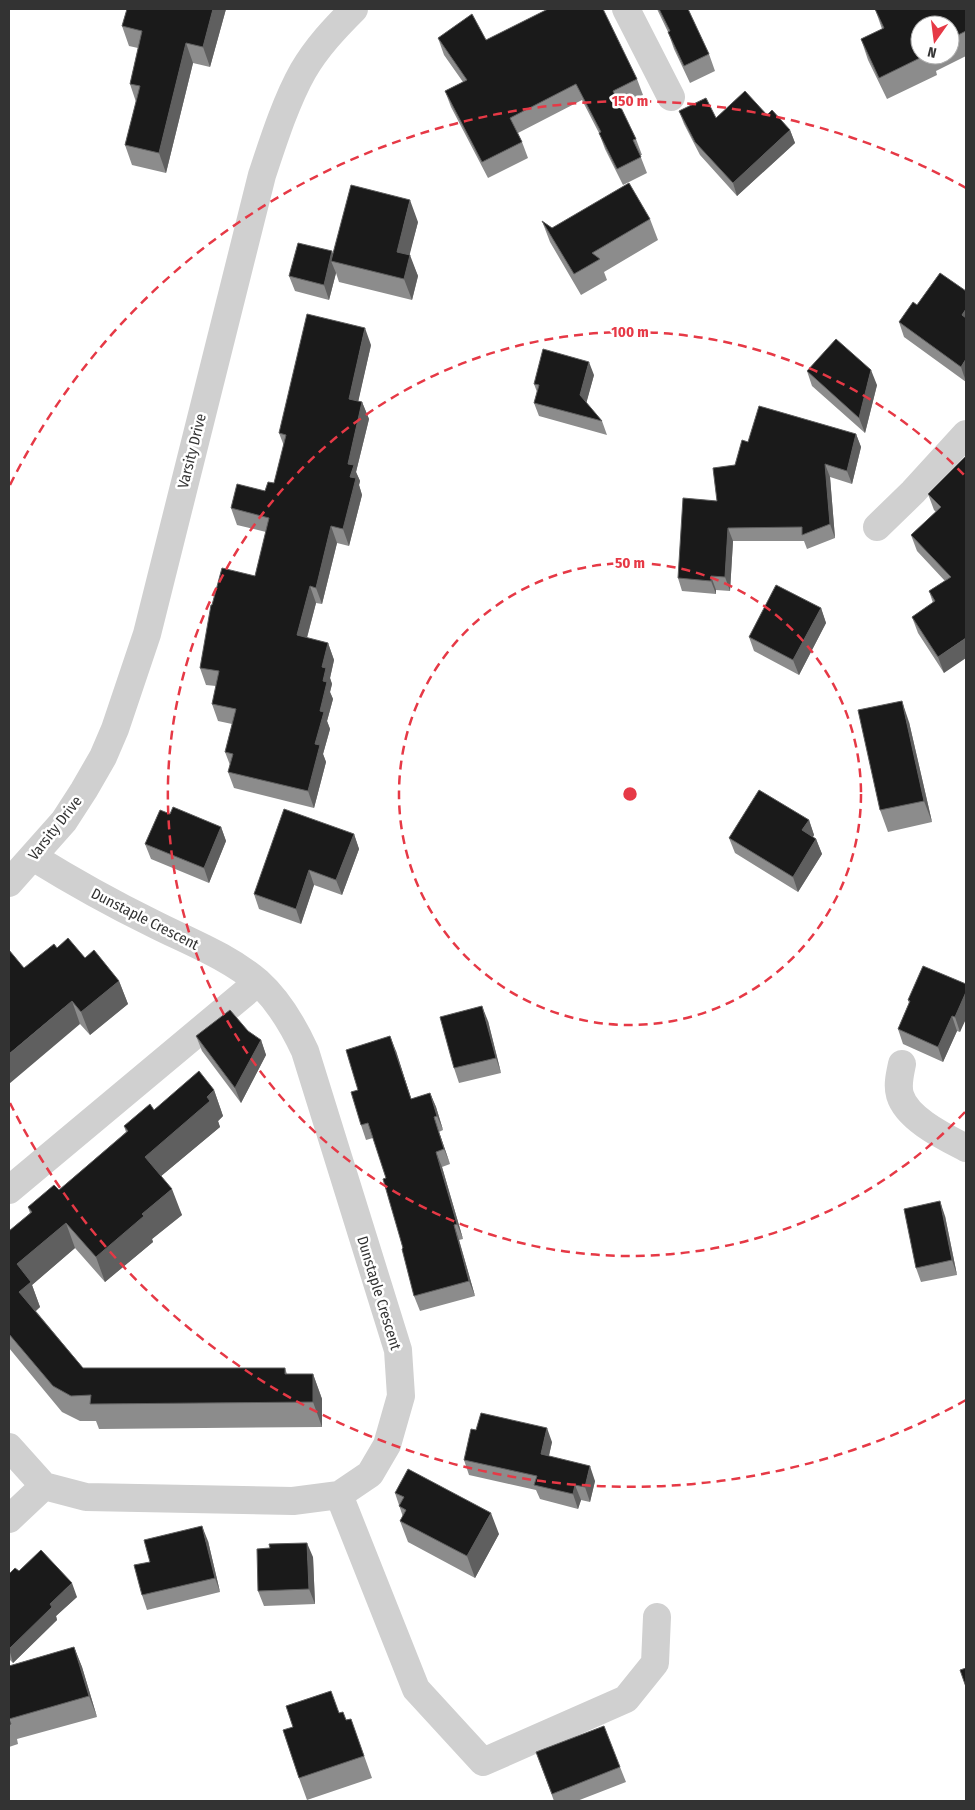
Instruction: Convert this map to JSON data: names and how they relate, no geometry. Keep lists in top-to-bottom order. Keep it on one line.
{"streets":{"street":["Varsity Drive","Dunstaple Crescent"]},"crossings":[["Varsity Drive","Dunstaple Crescent"]],"north":"bottom","rings":["150 m","100 m","50 m"]}
